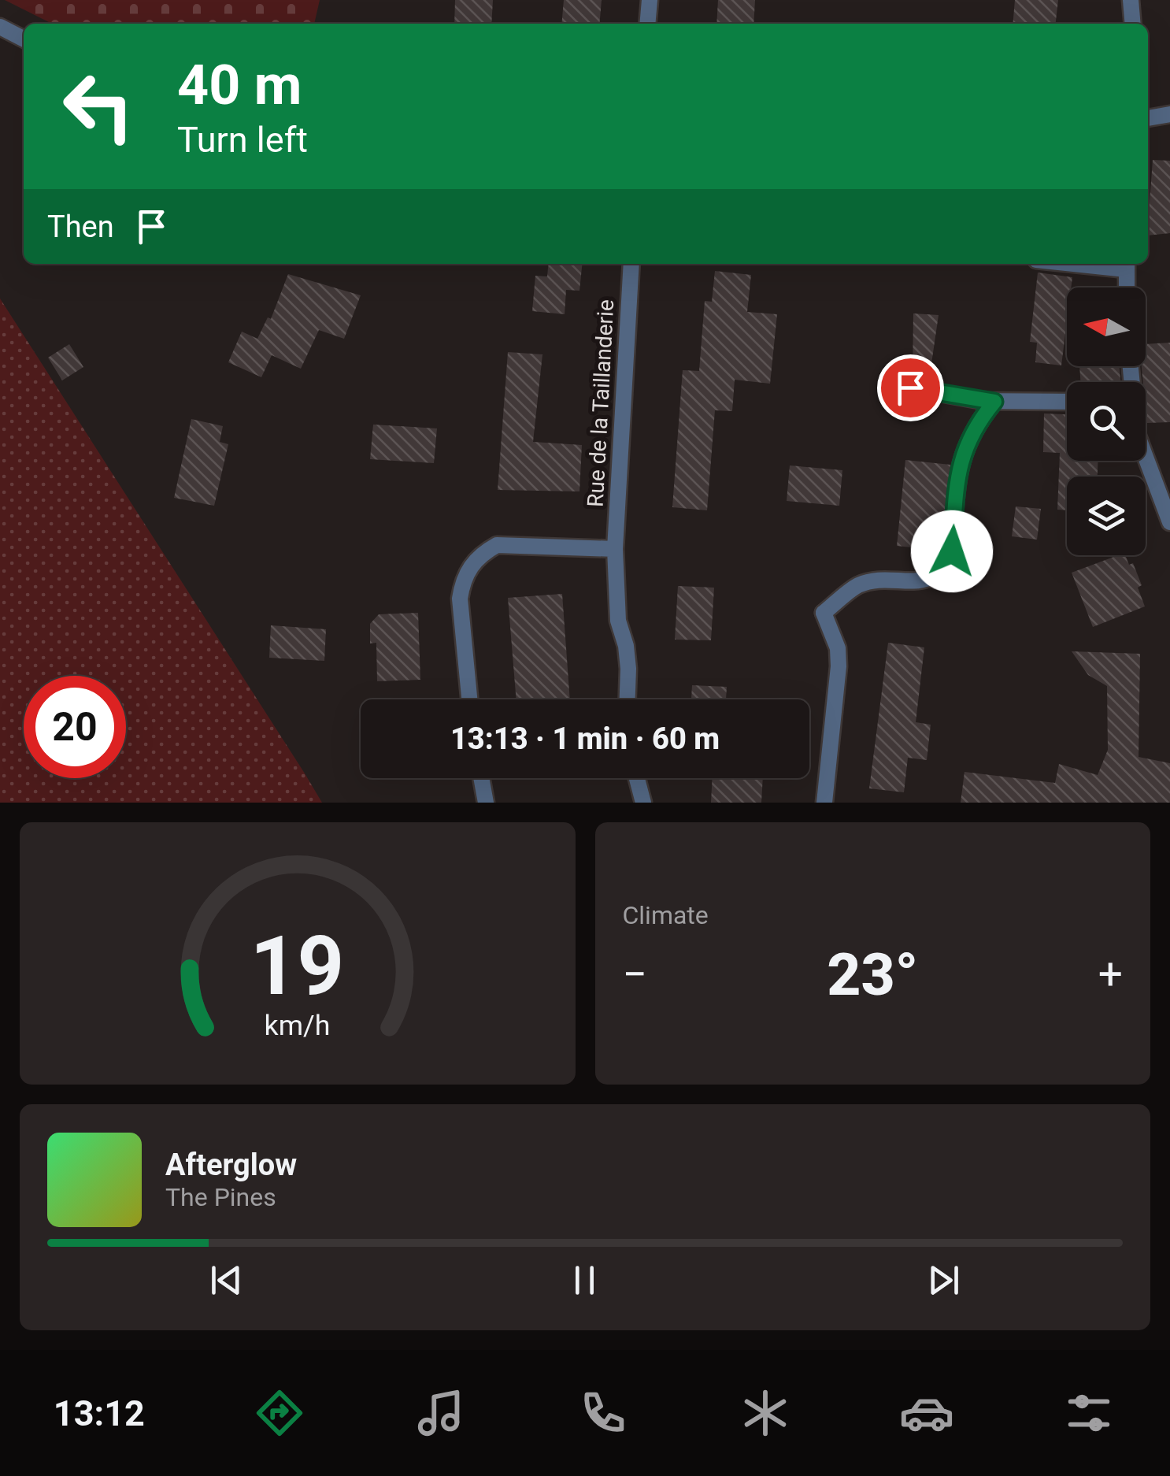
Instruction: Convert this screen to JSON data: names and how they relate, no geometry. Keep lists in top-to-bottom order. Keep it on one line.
{"streets":{"street":["Rue de la Taillanderie"]},"north":"left","page":{"turn":["40 m","Turn left"],"then":"Then","limit":"20","trip":"13:13 · 1 min · 60 m","tile":"Climate","heat":["−","23°","+"],"song":["Afterglow","The Pines"],"tabs":"13:12","gauge":["19","km/h"]}}
